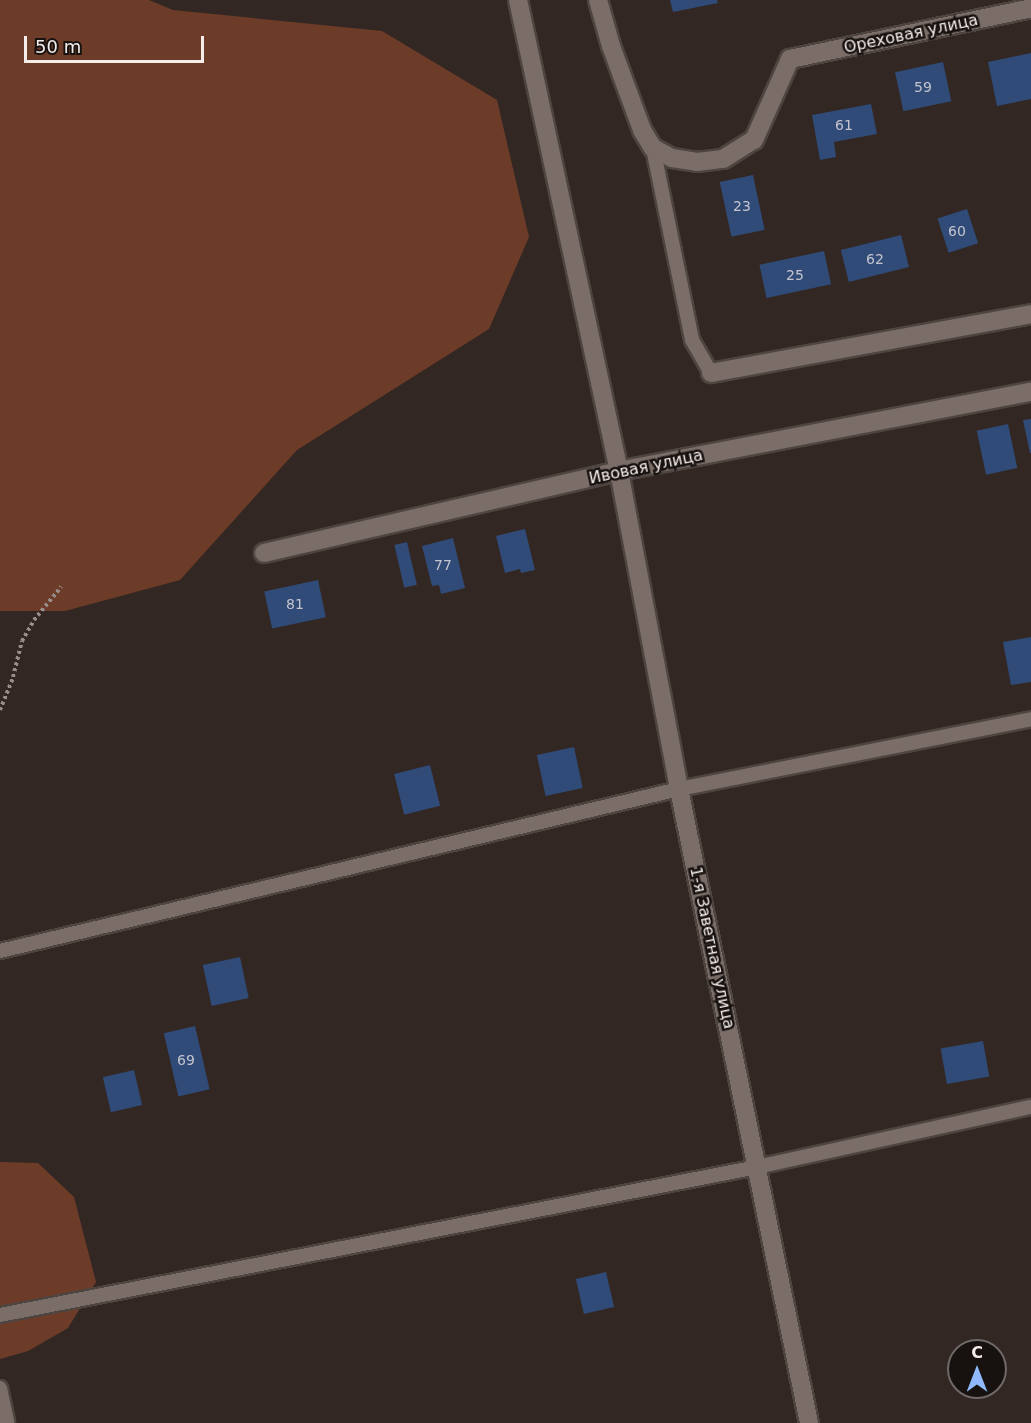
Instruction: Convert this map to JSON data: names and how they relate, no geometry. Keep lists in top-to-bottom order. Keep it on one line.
{"streets":{"street":["Ореховая улица","Ивовая улица","1-я Заветная улица"]},"crossings":[["Ивовая улица","1-я Заветная улица"]],"house_numbers":["59","61","23","60","62","25","77","81","69"],"scale_bar":"50 m","north":"top"}
